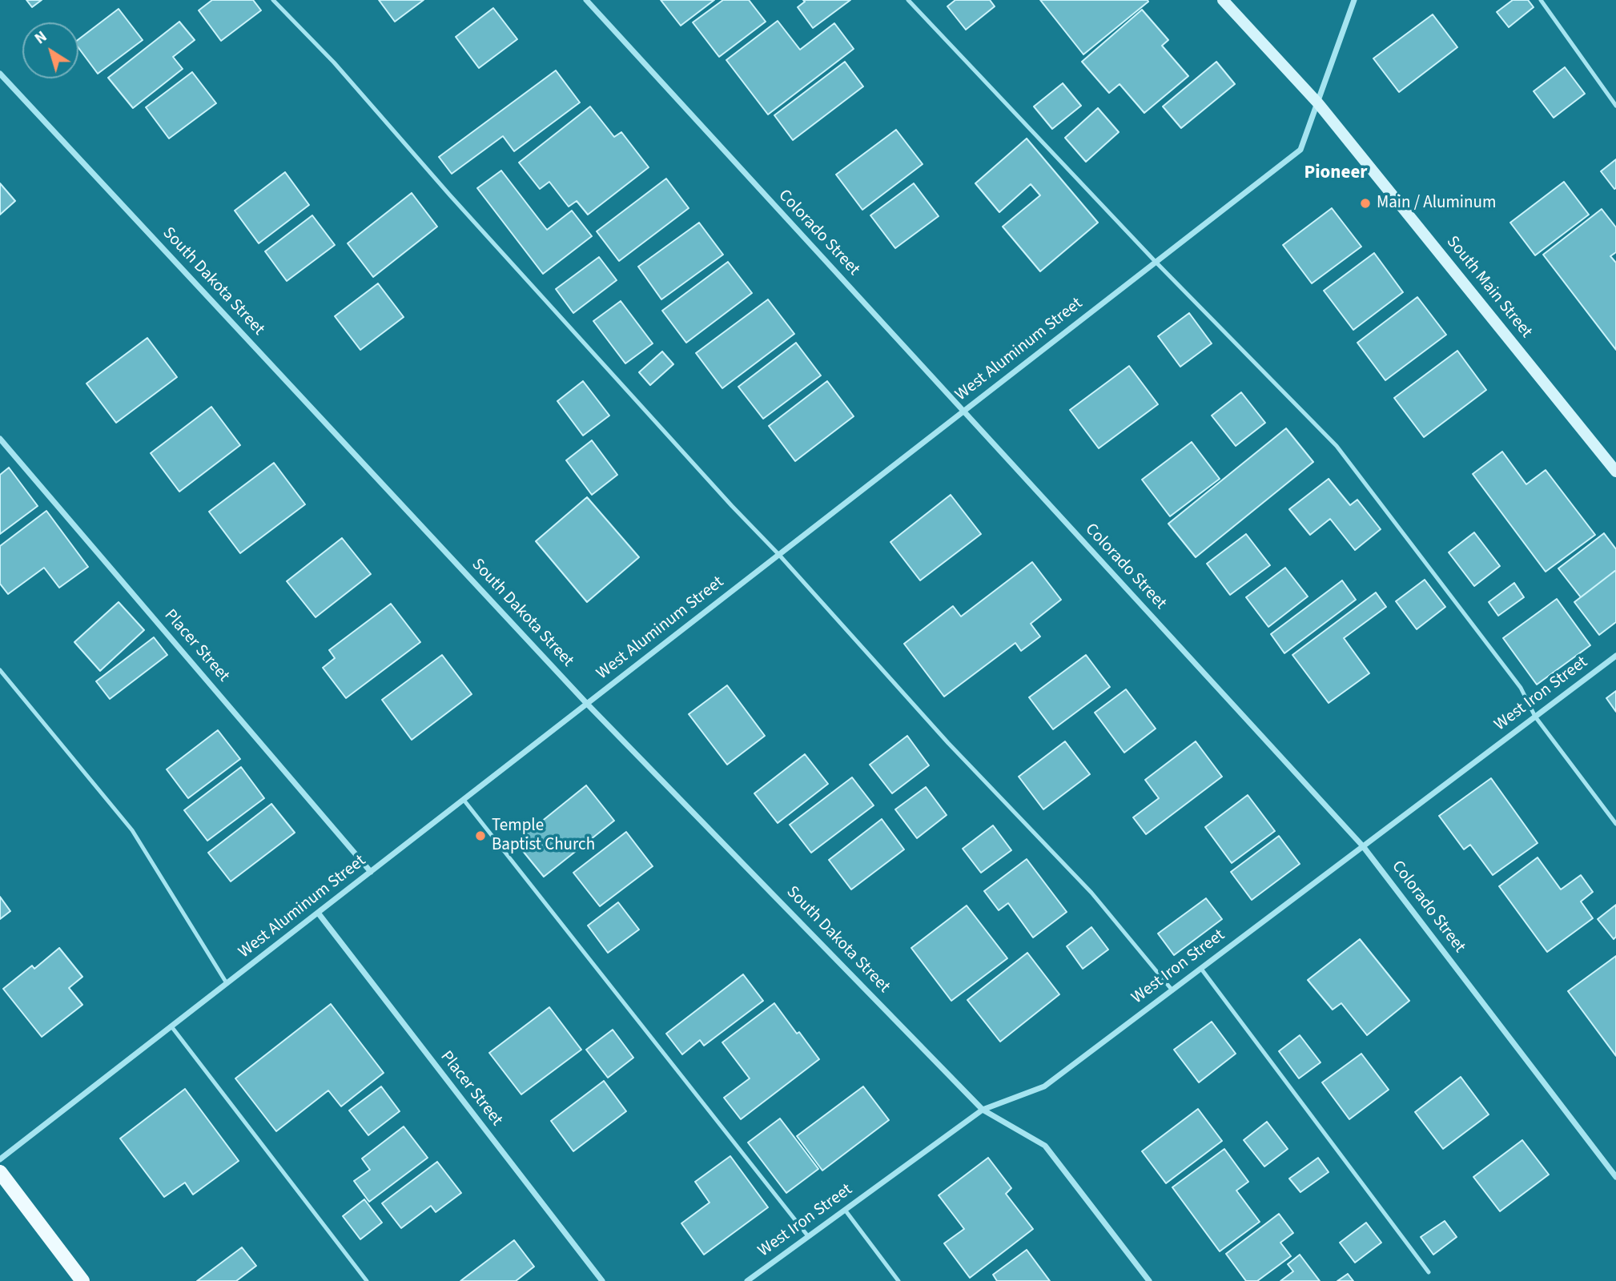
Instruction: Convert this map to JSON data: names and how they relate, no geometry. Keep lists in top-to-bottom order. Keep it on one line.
{"streets":{"main road":["South Main Street"],"street":["Colorado Street","South Dakota Street","West Aluminum Street","Placer Street","West Iron Street"]},"crossings":[["Colorado Street","West Aluminum Street"],["Colorado Street","West Iron Street"],["South Dakota Street","West Aluminum Street"],["South Dakota Street","West Iron Street"],["South Main Street","West Aluminum Street"],["West Aluminum Street","Placer Street"]],"districts":["Pioneer"],"places":["Main / Aluminum","Temple Baptist Church"],"north":"top left"}
